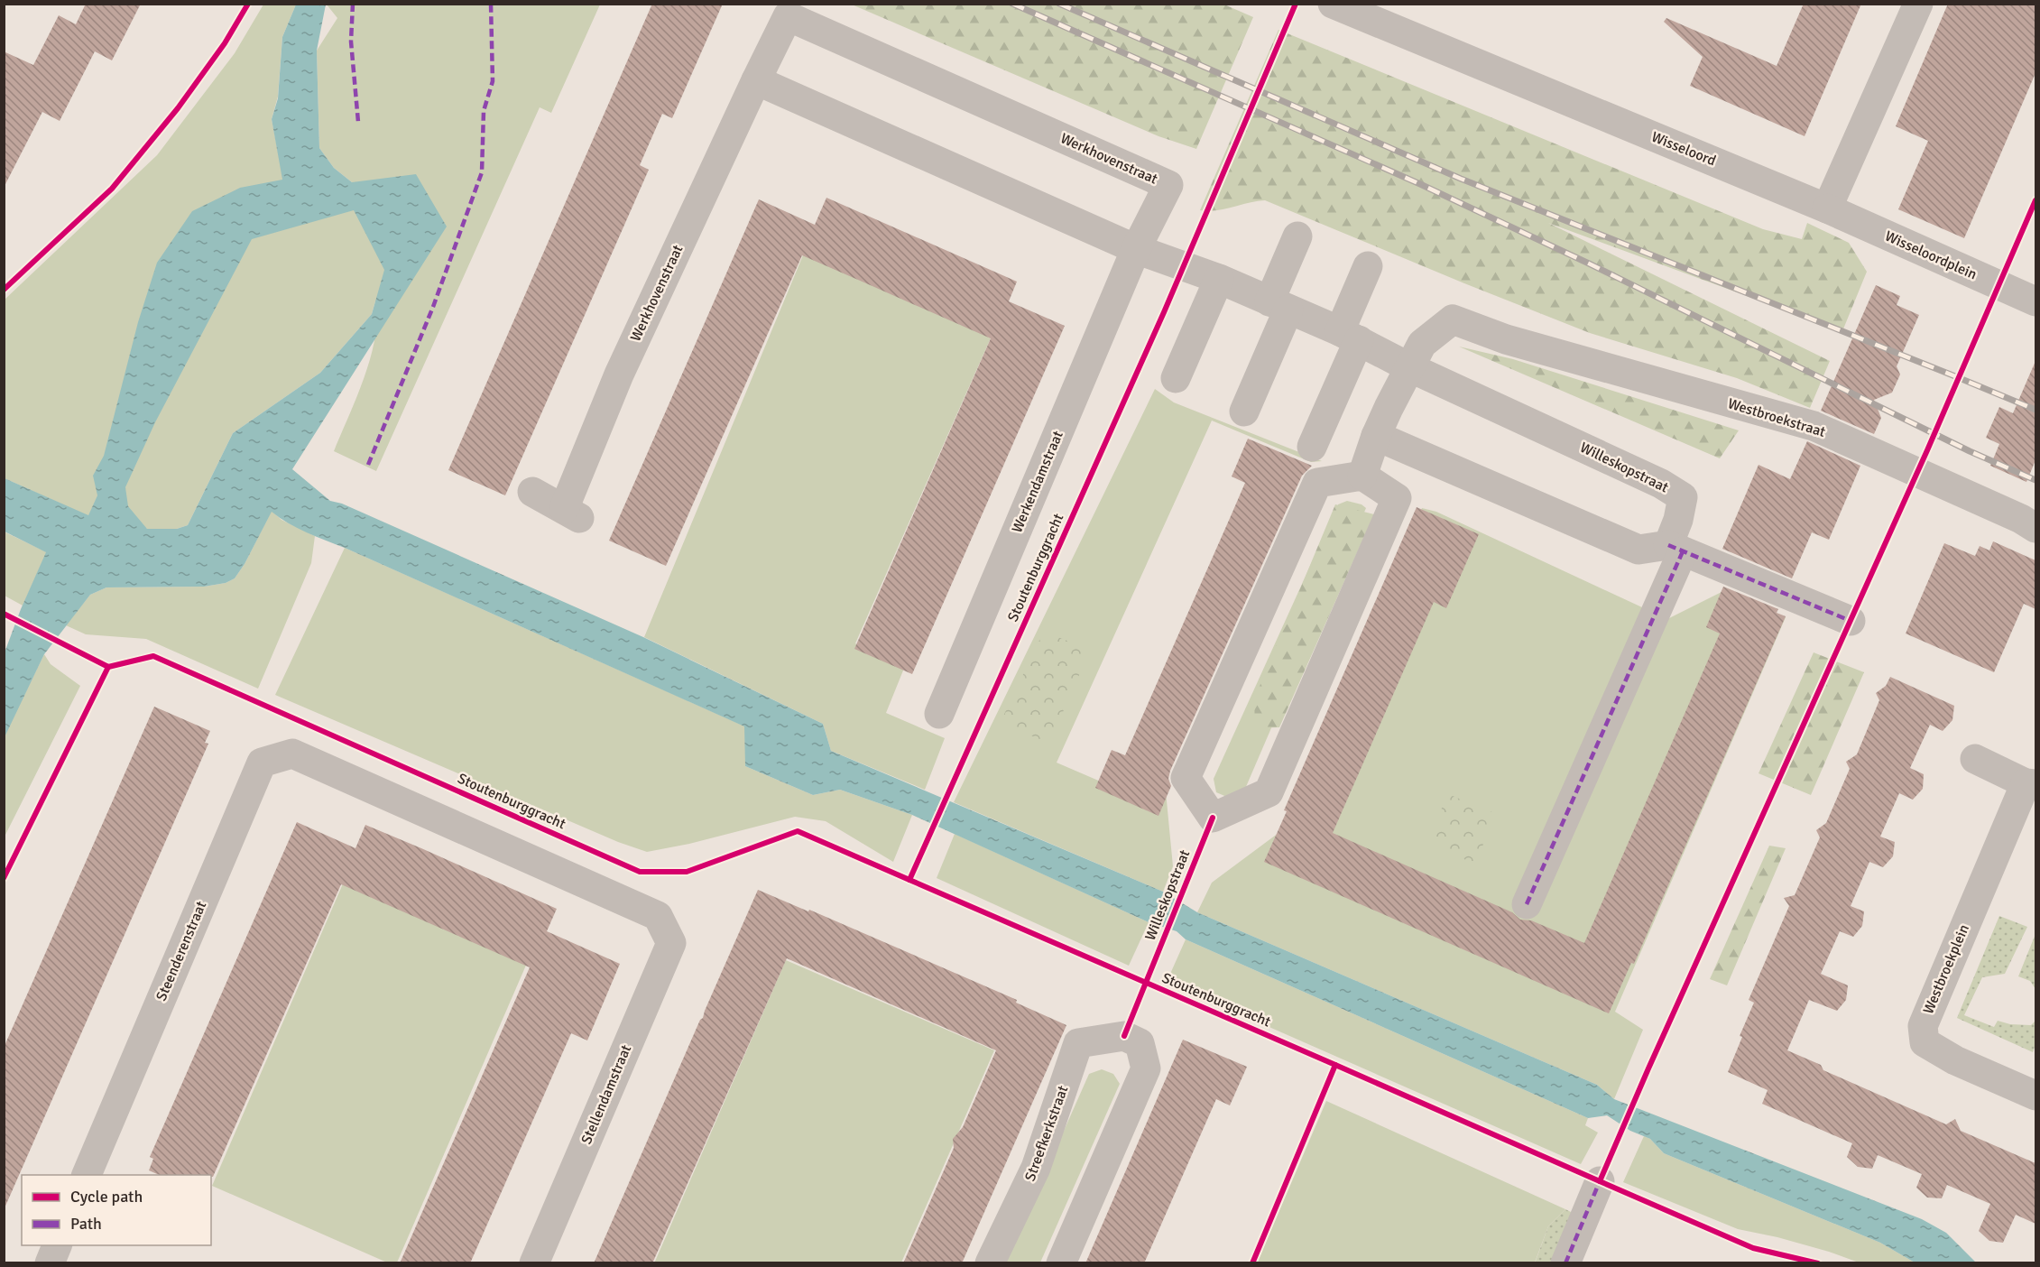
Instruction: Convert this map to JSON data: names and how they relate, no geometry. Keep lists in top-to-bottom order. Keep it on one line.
{"streets":{"street":["Wisseloord","Werkhovenstraat","Wisseloordplein","Westbroekstraat","Willeskopstraat","Werkendamstraat","Steenderenstraat","Westbroekplein","Stellendamstraat","Streefkerkstraat"],"cycle path":["Stoutenburggracht"]},"crossings":[["Wisseloord","Wisseloordplein"],["Werkhovenstraat","Willeskopstraat"],["Werkhovenstraat","Werkendamstraat"],["Westbroekstraat","Willeskopstraat"],["Willeskopstraat","Werkendamstraat"],["Steenderenstraat","Stellendamstraat"]],"legend":["Cycle path","Path"]}
